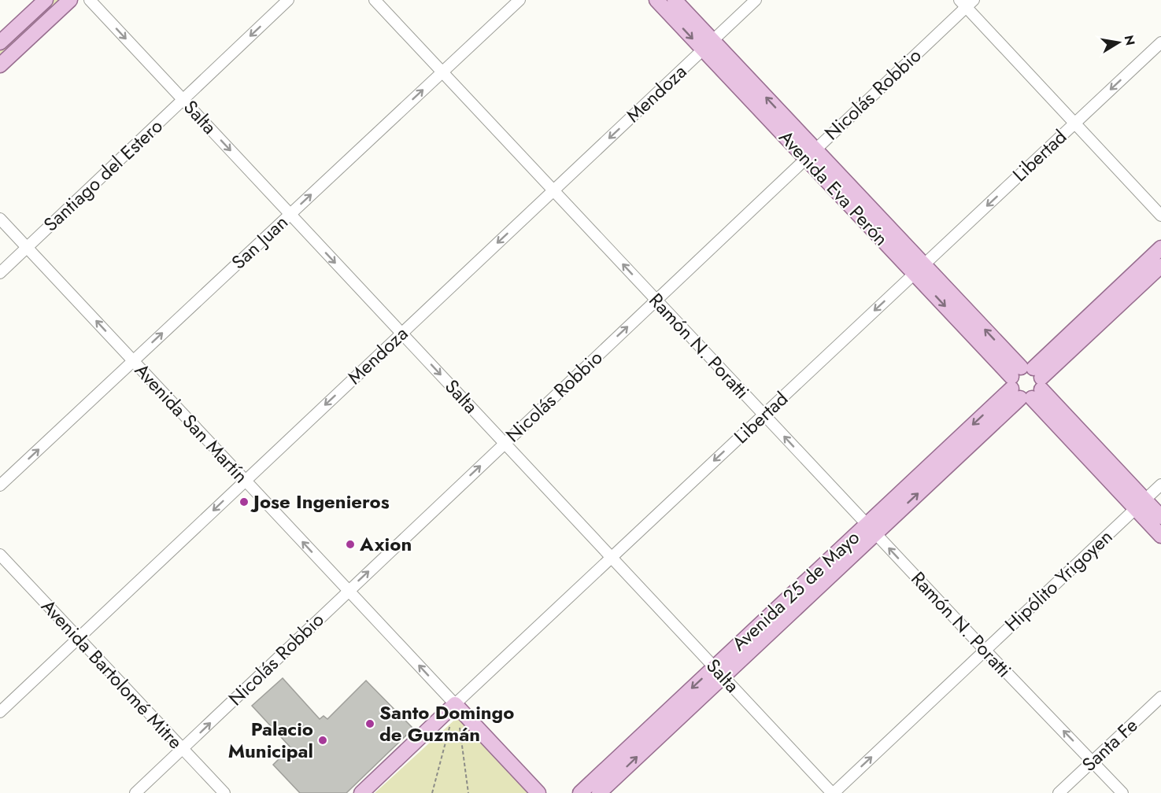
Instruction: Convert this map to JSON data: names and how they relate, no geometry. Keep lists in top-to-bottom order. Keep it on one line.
{"streets":{"main road":["Libertad","Avenida Eva Perón","Avenida San Martín","Avenida 25 de Mayo"],"street":["Mendoza","Nicolás Robbio","Salta","Santiago del Estero","San Juan","Ramón N. Poratti","Hipólito Yrigoyen","Avenida Bartolomé Mitre","Santa Fe"]},"crossings":[["Mendoza","Salta"],["Mendoza","Avenida Eva Perón"],["Mendoza","Ramón N. Poratti"],["Mendoza","Avenida San Martín"],["Mendoza","Avenida Bartolomé Mitre"],["Nicolás Robbio","Salta"],["Nicolás Robbio","Avenida Eva Perón"],["Nicolás Robbio","Ramón N. Poratti"],["Nicolás Robbio","Avenida San Martín"],["Nicolás Robbio","Avenida Bartolomé Mitre"],["Salta","Libertad"],["Salta","Santiago del Estero"],["Salta","San Juan"],["Salta","Hipólito Yrigoyen"],["Salta","Avenida 25 de Mayo"],["Libertad","Avenida Eva Perón"],["Libertad","Ramón N. Poratti"],["Libertad","Avenida San Martín"],["Santiago del Estero","Avenida San Martín"],["Avenida Eva Perón","Hipólito Yrigoyen"],["Avenida Eva Perón","Avenida 25 de Mayo"],["San Juan","Ramón N. Poratti"],["San Juan","Avenida San Martín"],["Ramón N. Poratti","Hipólito Yrigoyen"],["Ramón N. Poratti","Avenida 25 de Mayo"],["Ramón N. Poratti","Santa Fe"]],"one_way":["Mendoza","Nicolás Robbio","Salta","Libertad","Santiago del Estero","San Juan","Ramón N. Poratti","Avenida San Martín","Hipólito Yrigoyen"],"places":["Jose Ingenieros","Axion","Santo Domingo de Guzmán","Palacio Municipal"],"north":"right"}
